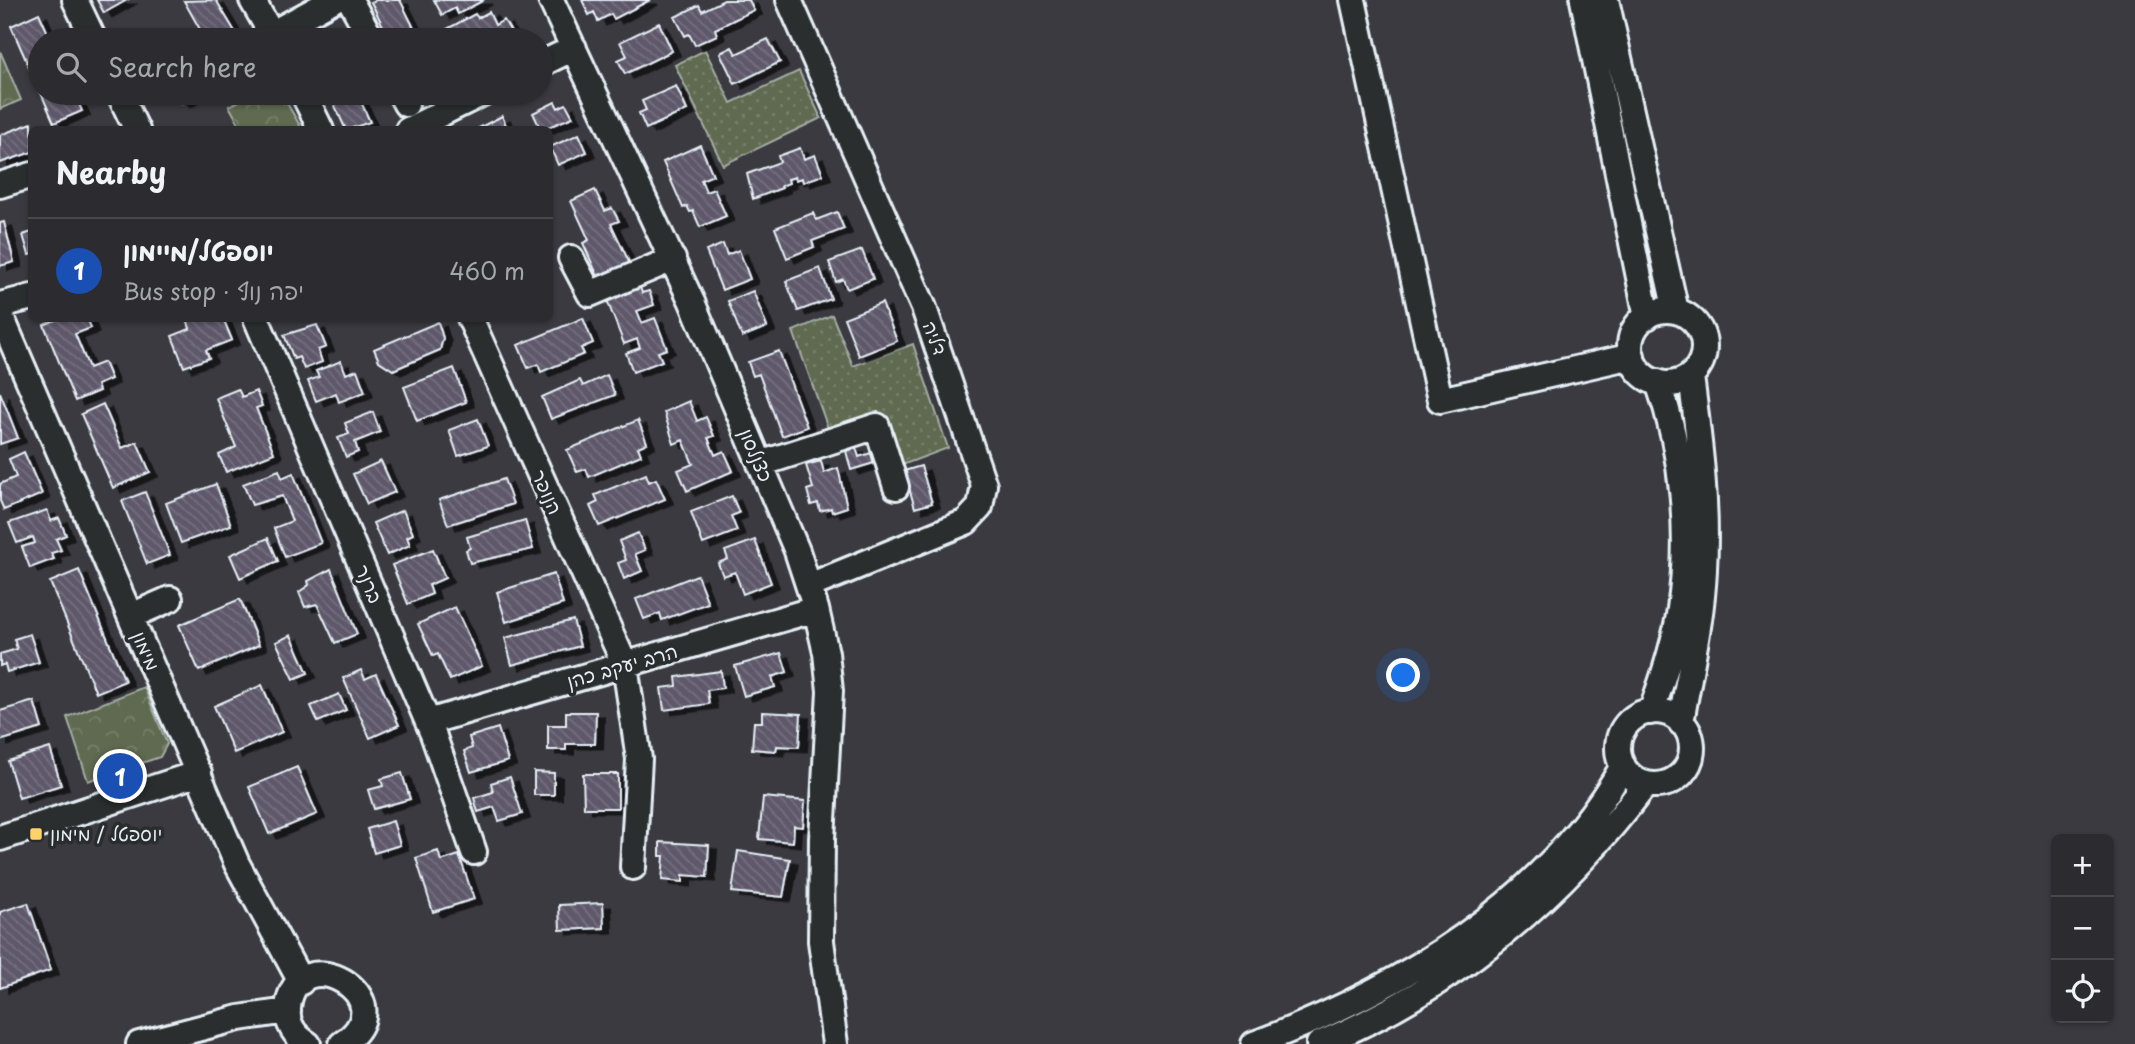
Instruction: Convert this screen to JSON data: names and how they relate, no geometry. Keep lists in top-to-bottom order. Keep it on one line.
{"streets":{"street":["דליה","כצנלסון","הנופר","ברנר","מימון","הרב יעקב כהן"]},"crossings":[["דליה","כצנלסון"],["כצנלסון","הרב יעקב כהן"],["הנופר","הרב יעקב כהן"],["ברנר","הרב יעקב כהן"]],"places":{"transit":["יוספטל / מימון"]},"page":{"search":"Search here","heading":"Nearby","list":[{"mark":"1","name":"יוספטל/מיימון","note":"Bus stop · יפה נוף","value":"460 m"}],"pins":"1","map_buttons":["+","−"]}}
